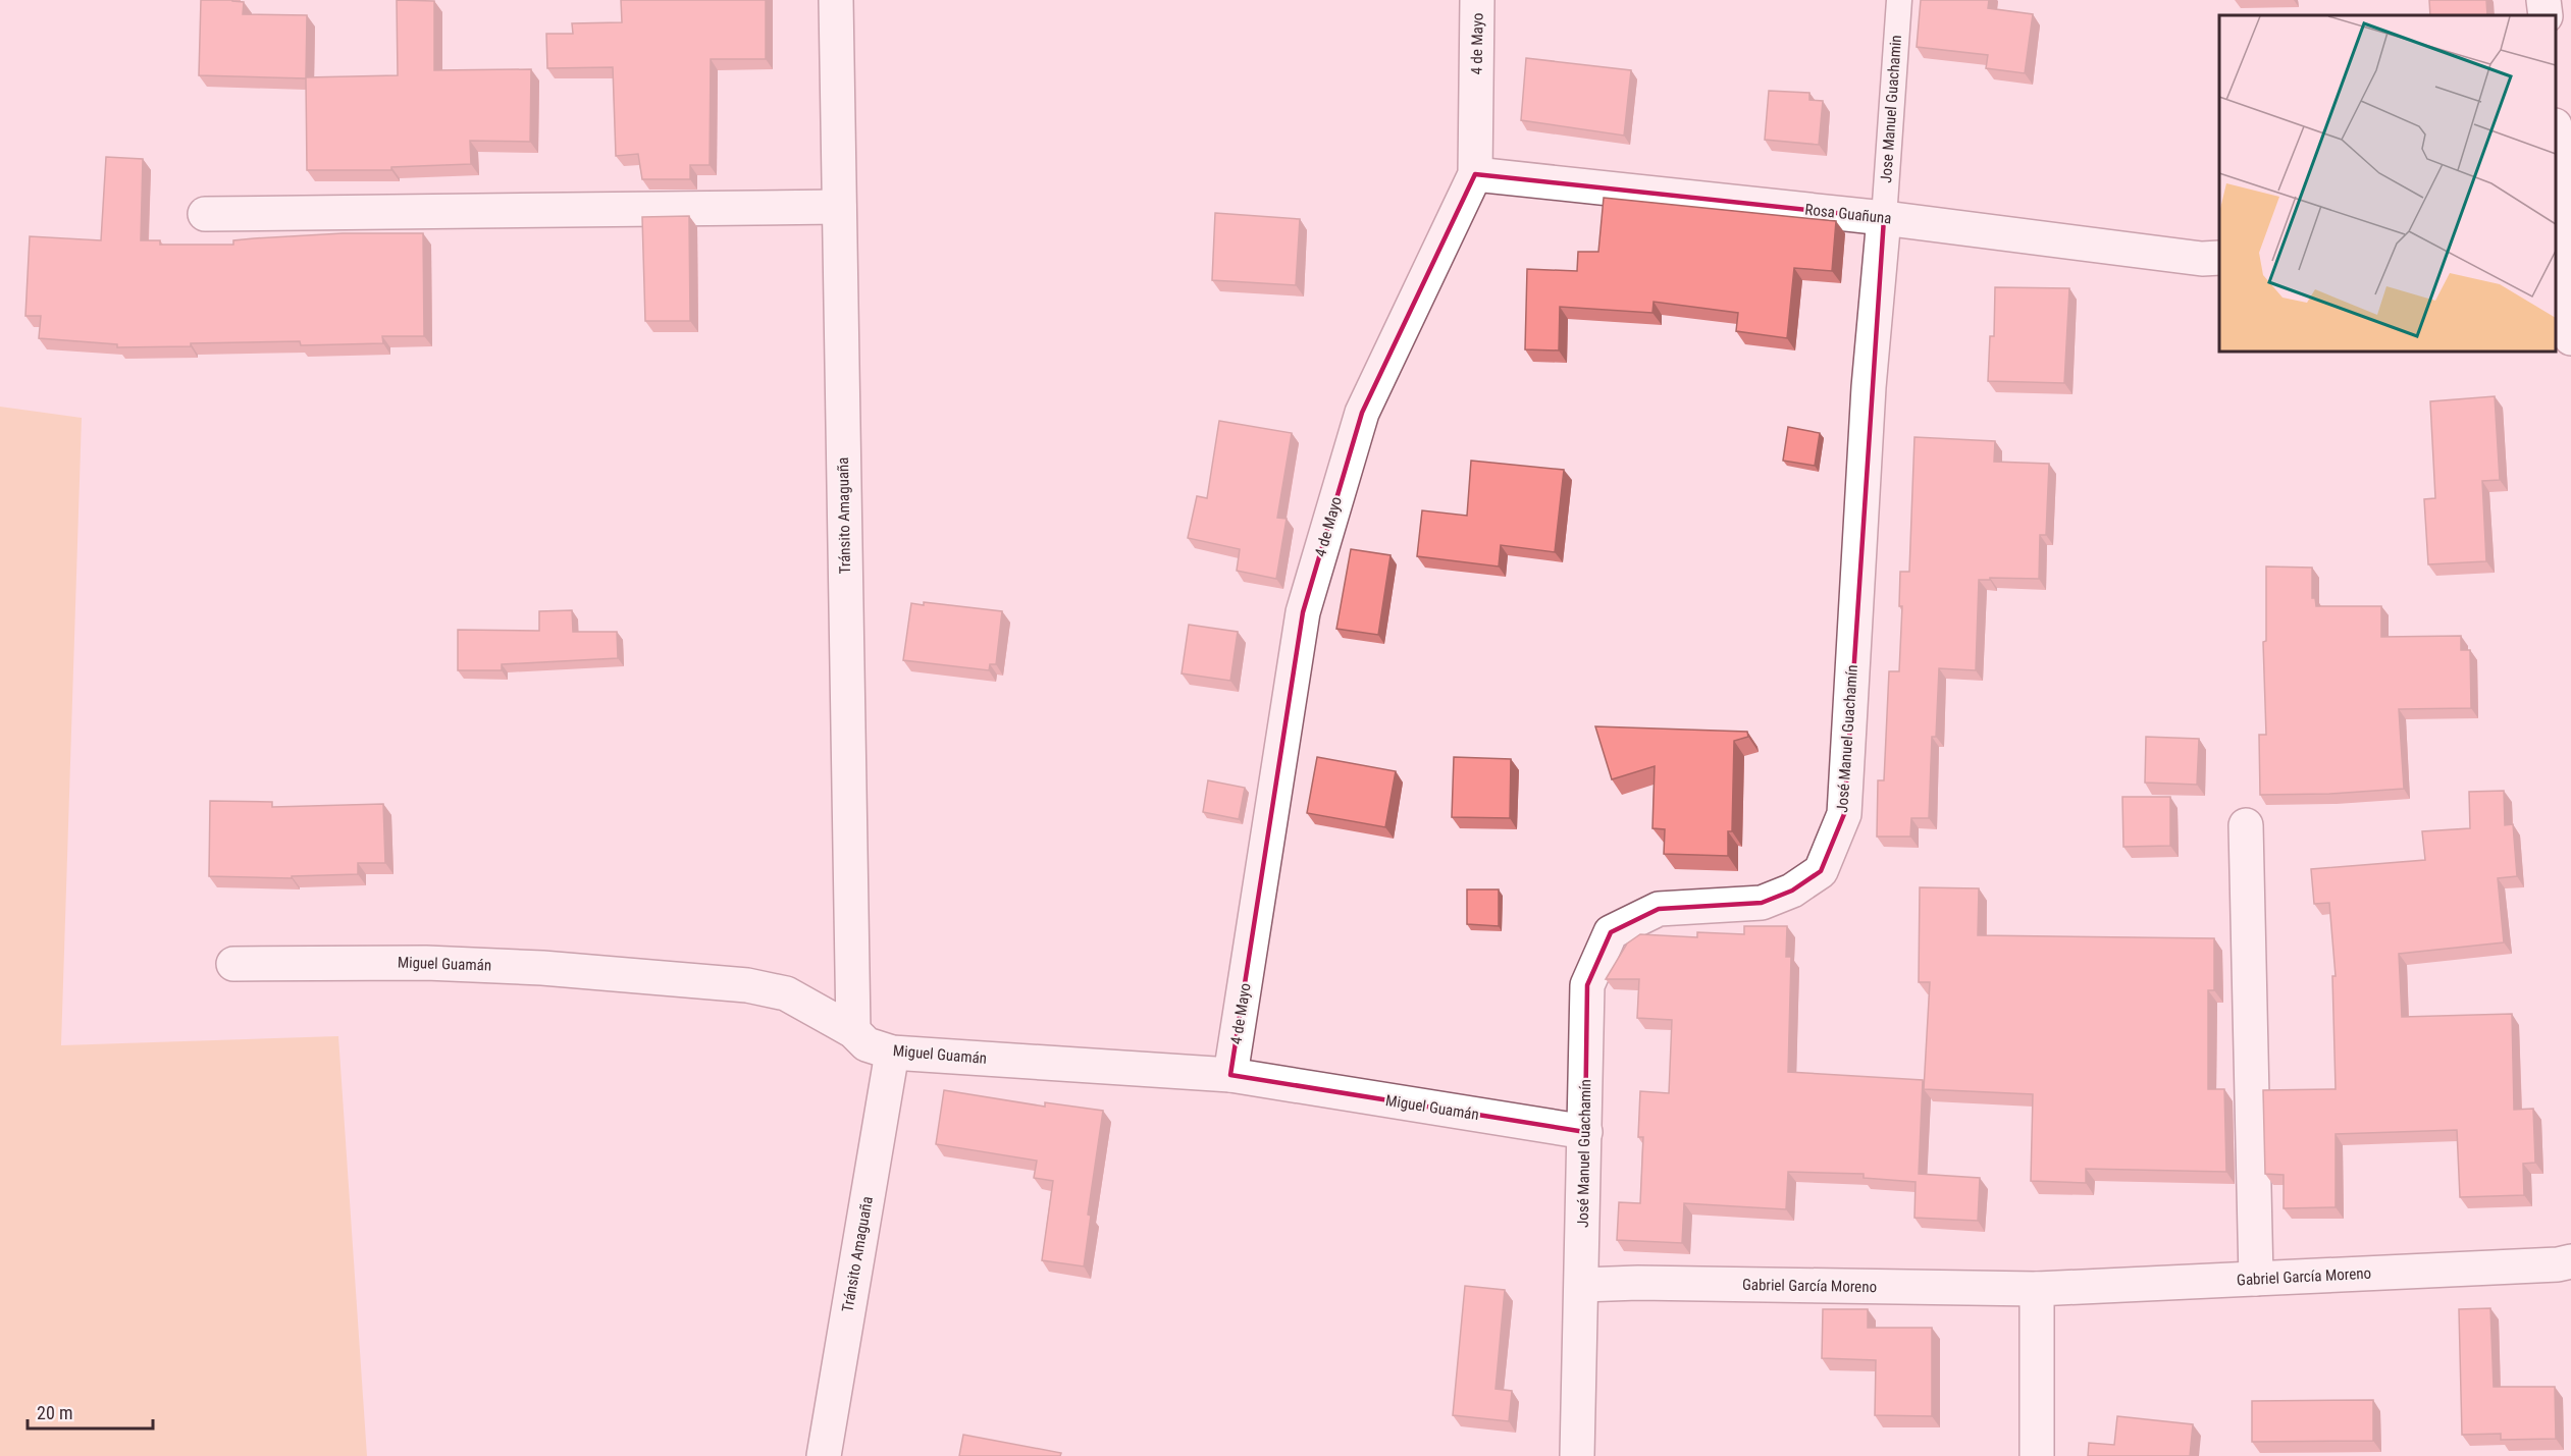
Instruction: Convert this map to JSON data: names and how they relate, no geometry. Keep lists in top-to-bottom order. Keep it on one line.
{"streets":{"street":["4 de Mayo","Rosa Guañuna","Tránsito Amaguaña","José Manuel Guachamín","Miguel Guamán","Gabriel García Moreno"],"lane":["Jose Manuel Guachamin"]},"crossings":[["4 de Mayo","Rosa Guañuna"],["4 de Mayo","Miguel Guamán"],["Jose Manuel Guachamin","Rosa Guañuna"],["Jose Manuel Guachamin","José Manuel Guachamín"],["Rosa Guañuna","José Manuel Guachamín"],["Tránsito Amaguaña","Miguel Guamán"],["José Manuel Guachamín","Miguel Guamán"],["José Manuel Guachamín","Gabriel García Moreno"]],"scale_bar":"20 m"}
